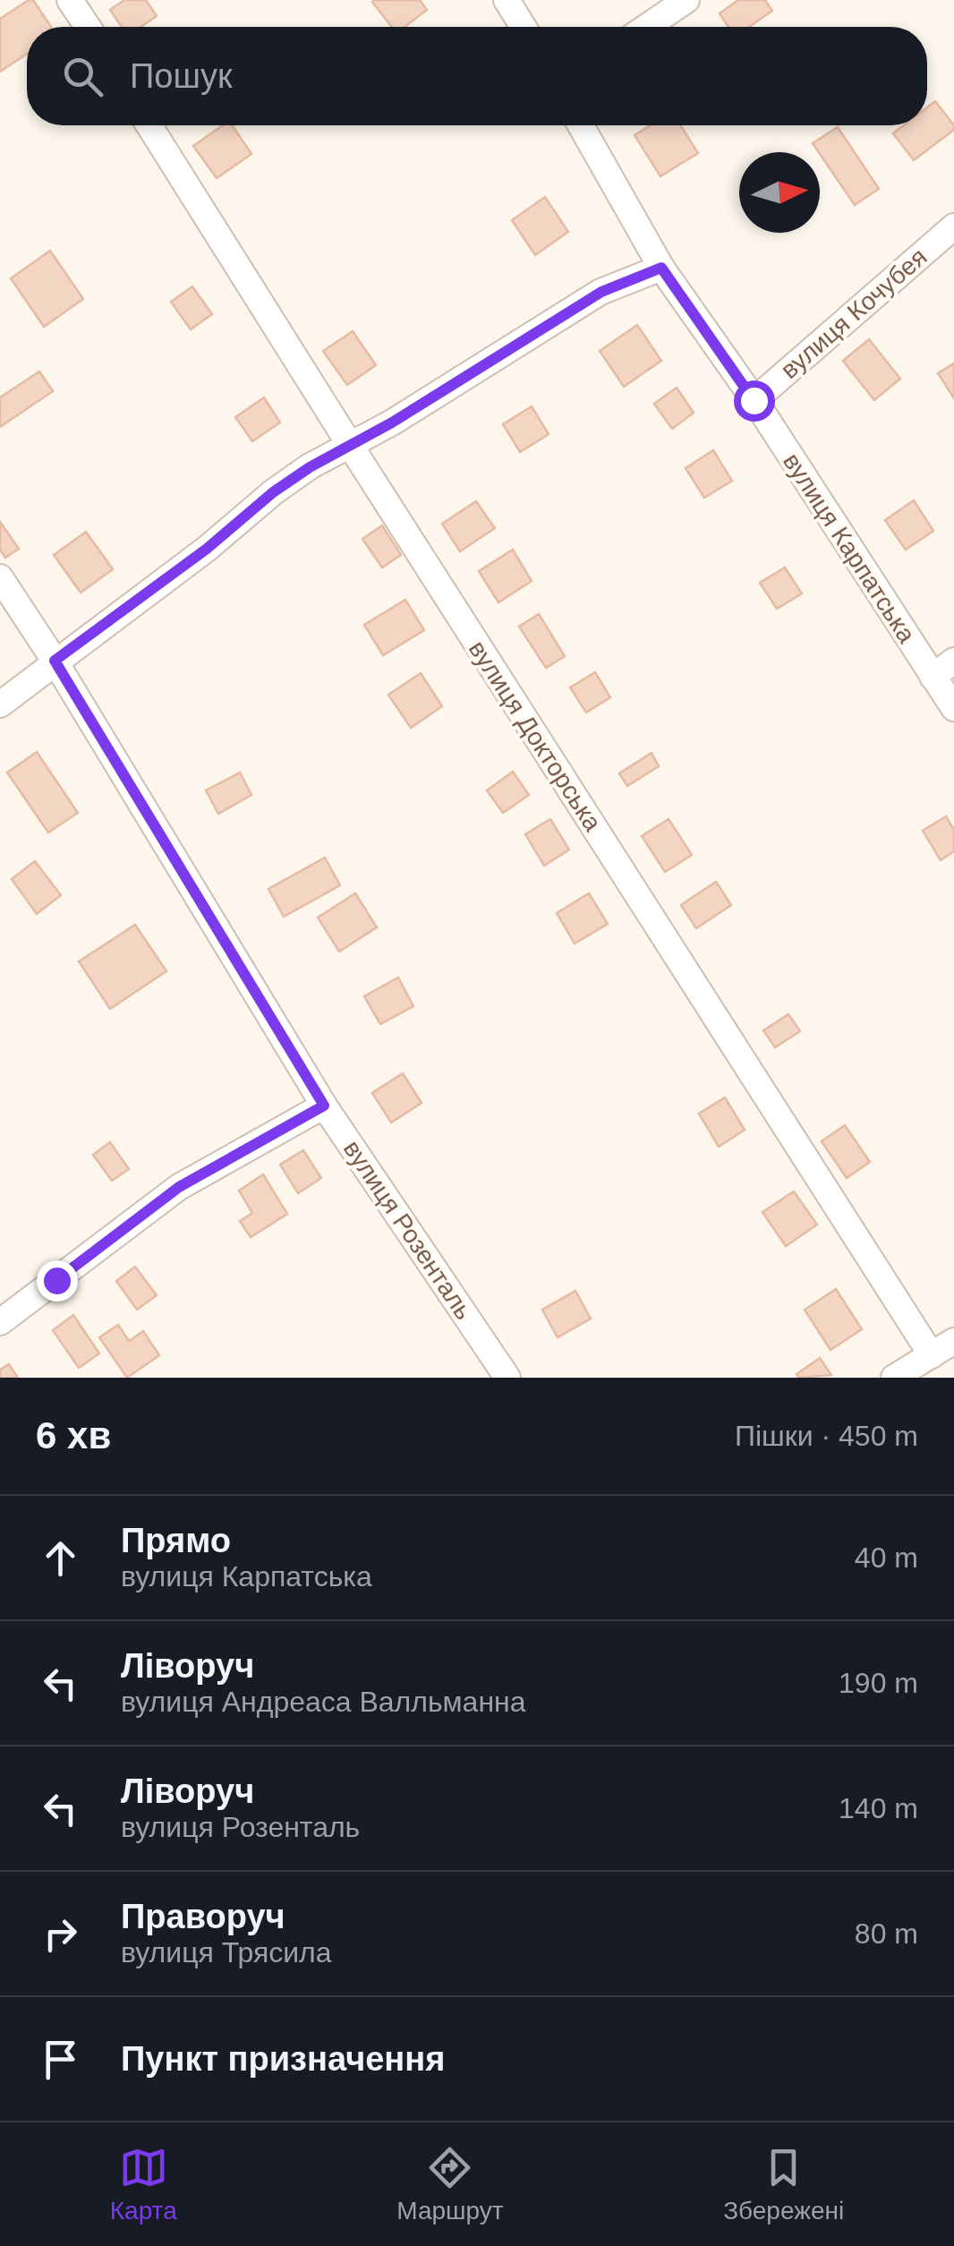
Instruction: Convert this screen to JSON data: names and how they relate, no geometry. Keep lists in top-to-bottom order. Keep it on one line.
{"streets":{"street":["вулиця Кочубея","вулиця Карпатська","вулиця Докторська","вулиця Розенталь"]},"crossings":[["вулиця Кочубея","вулиця Карпатська"]],"north":"right","page":{"search":"Пошук","heading":["6 хв","Пішки · 450 m"],"list":[["Прямо","вулиця Карпатська","40 m"],["Ліворуч","вулиця Андреаса Валльманна","190 m"],["Ліворуч","вулиця Розенталь","140 m"],["Праворуч","вулиця Трясила","80 m"],"Пункт призначення"],"nav":["Карта","Маршрут","Збережені"]}}
